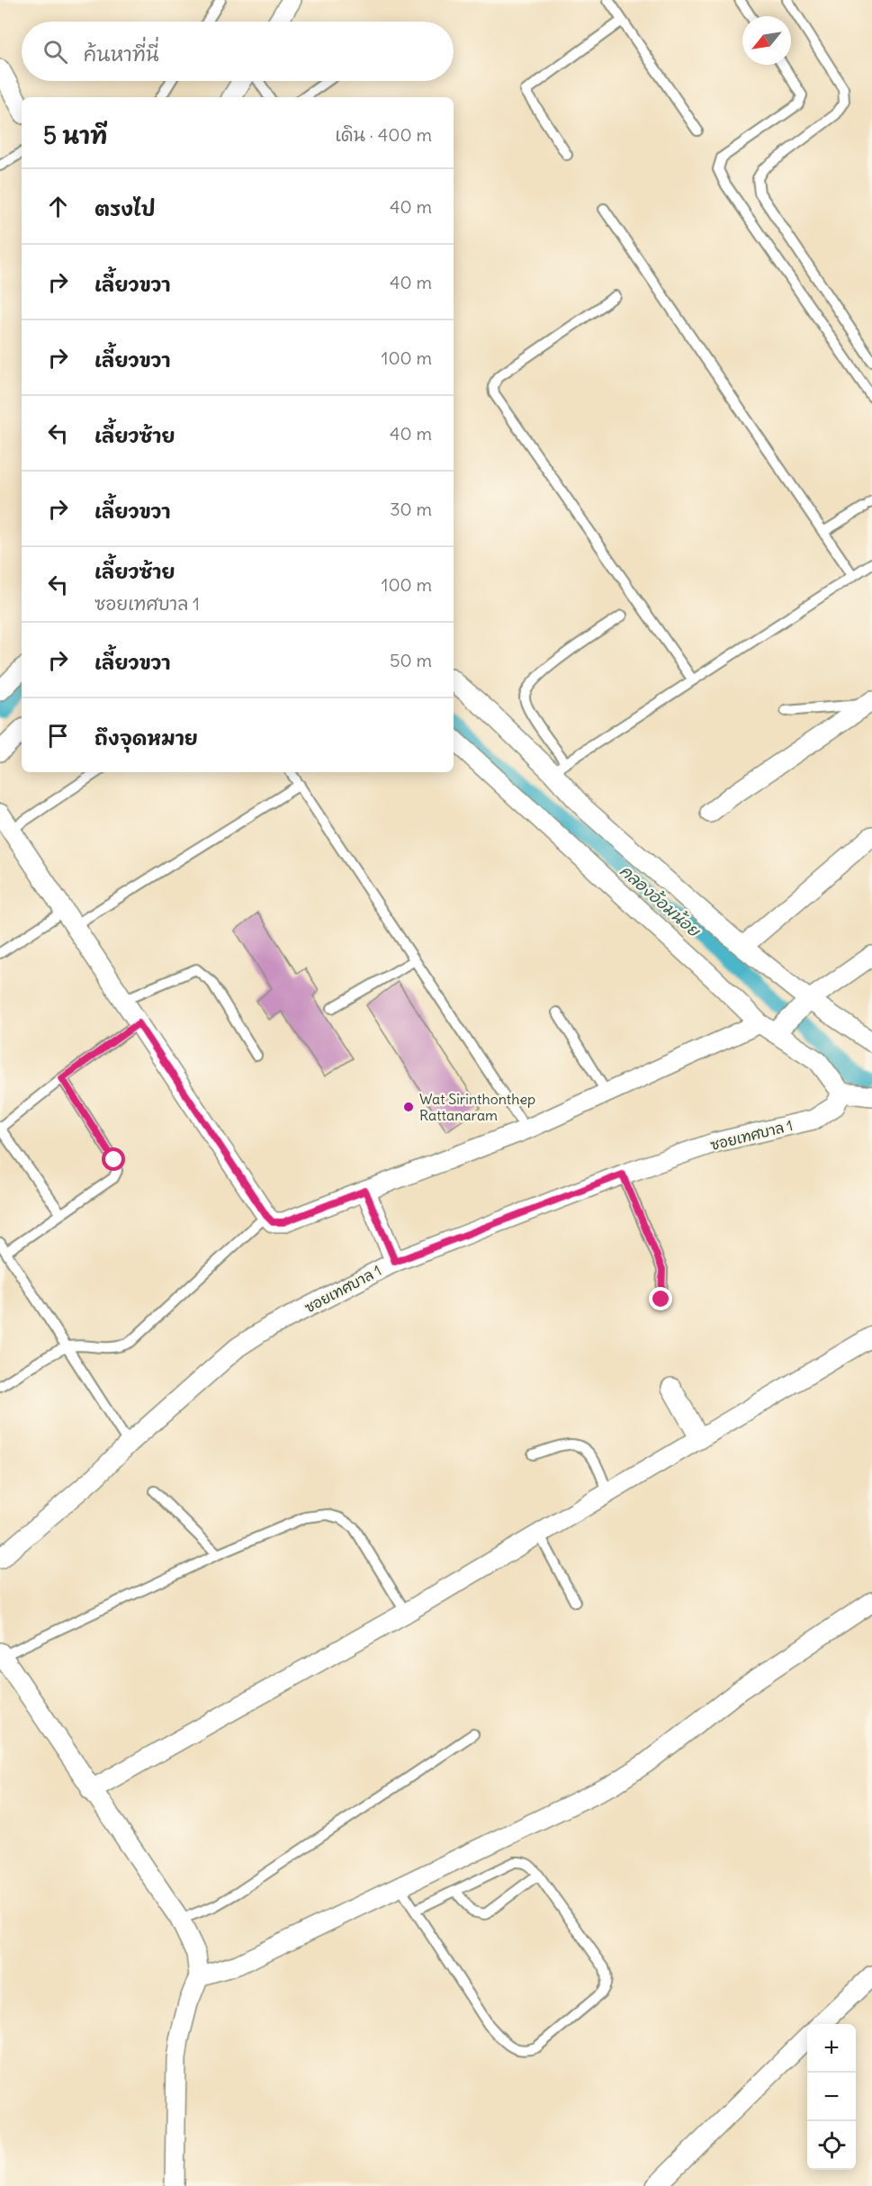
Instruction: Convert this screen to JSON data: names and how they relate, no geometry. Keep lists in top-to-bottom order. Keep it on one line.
{"streets":{"street":["ซอยเทศบาล 1"]},"water":["คลองอ้อมน้อย"],"places":["Wat Sirinthonthep Rattanaram"],"north":"bottom left","page":{"search":"ค้นหาที่นี่","heading":["5 นาที","เดิน · 400 m"],"list":[["ตรงไป","40 m"],["เลี้ยวขวา","40 m"],["เลี้ยวขวา","100 m"],["เลี้ยวซ้าย","40 m"],["เลี้ยวขวา","30 m"],["เลี้ยวซ้าย","ซอยเทศบาล 1","100 m"],["เลี้ยวขวา","50 m"],"ถึงจุดหมาย"],"map_buttons":["+","−"]}}
